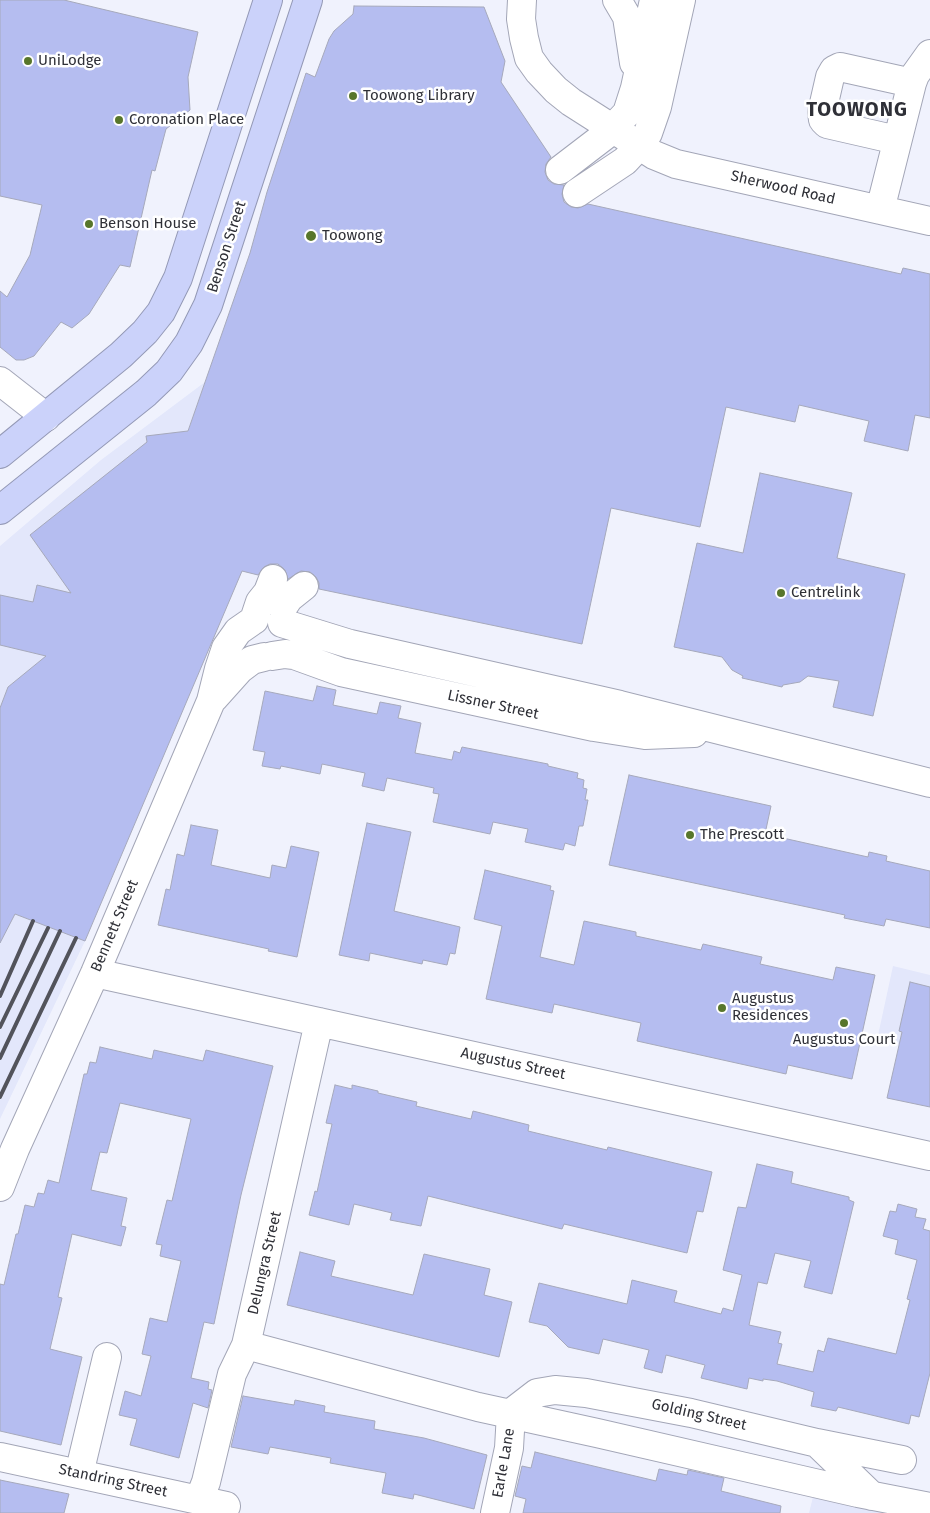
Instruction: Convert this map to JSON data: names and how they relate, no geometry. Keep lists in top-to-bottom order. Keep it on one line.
{"streets":{"highway":["Benson Street"],"street":["Sherwood Road","Lissner Street","Bennett Street","Augustus Street","Delungra Street","Golding Street","Earle Lane","Standring Street"]},"crossings":[["Lissner Street","Bennett Street"],["Bennett Street","Augustus Street"],["Augustus Street","Delungra Street"],["Delungra Street","Standring Street"],["Golding Street","Earle Lane"]],"districts":["TOOWONG"],"places":["UniLodge","Toowong Library","Coronation Place","Benson House","Toowong","Centrelink","The Prescott","Augustus Residences","Augustus Court"]}
